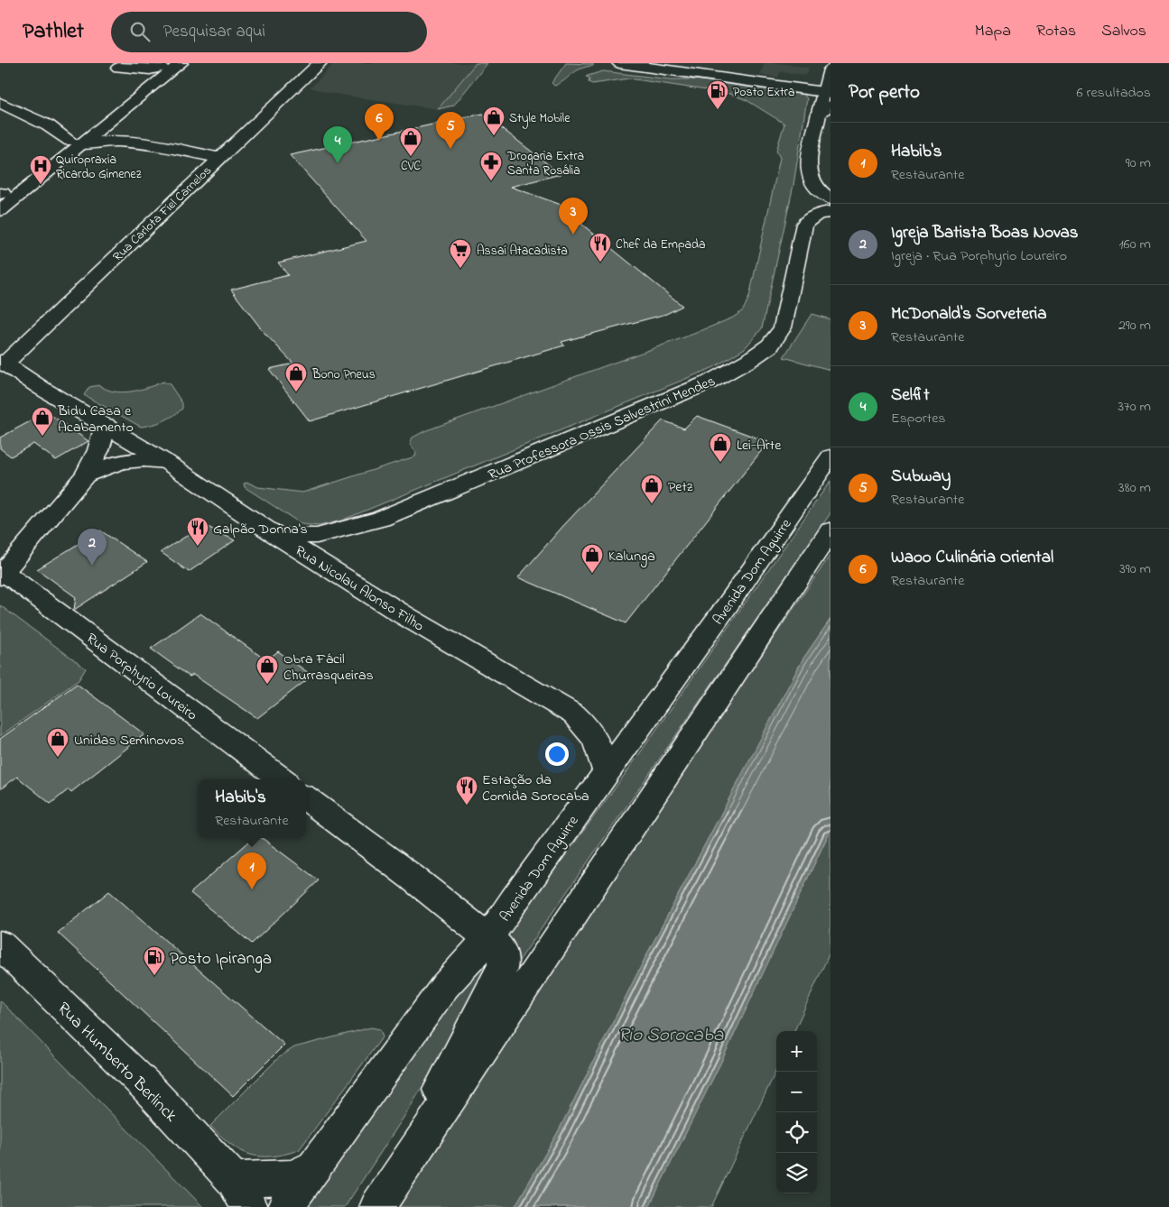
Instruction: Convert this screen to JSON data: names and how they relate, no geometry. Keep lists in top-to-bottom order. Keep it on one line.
{"streets":{"main road":["Rua Carlota Fiel Carnelos","Rua Professora Ossis Salvestrini Mendes","Avenida Dom Aguirre","Rua Nicolau Alonso Filho","Rua Porphyrio Loureiro","Rua Humberto Berlinck"]},"crossings":[["Rua Carlota Fiel Carnelos","Rua Nicolau Alonso Filho"],["Rua Professora Ossis Salvestrini Mendes","Rua Nicolau Alonso Filho"],["Avenida Dom Aguirre","Rua Nicolau Alonso Filho"],["Avenida Dom Aguirre","Rua Humberto Berlinck"]],"water":["Rio Sorocaba"],"places":{"fuel station":["Posto Extra","Posto Ipiranga"],"shop":["Style Mobile","CVC","Bono Pneus","Bidu Casa e Acabamento","Lei-Arte","Petz","Kalunga","Obra Fácil Churrasqueiras","Unidas Seminovos"],"pharmacy":["Drogaria Extra Santa Rosália"],"hospital":["Quiropraxia Ricardo Gimenez"],"restaurant":["Chef da Empada","Galpão Donna's","Estação da Comida Sorocaba"],"supermarket":["Assaí Atacadista"]},"page":{"header":"Pathlet","search":"Pesquisar aqui","nav":["Mapa","Rotas","Salvos"],"heading":["Por perto","6 resultados"],"pins":["6","5","4","3","2","1"],"list":[{"mark":"1","name":"Habib's","note":"Restaurante","value":"90 m"},{"mark":"2","name":"Igreja Batista Boas Novas","note":"Igreja · Rua Porphyrio Loureiro","value":"160 m"},{"mark":"3","name":"McDonald's Sorveteria","note":"Restaurante","value":"290 m"},{"mark":"4","name":"Selfit","note":"Esportes","value":"370 m"},{"mark":"5","name":"Subway","note":"Restaurante","value":"380 m"},{"mark":"6","name":"Waoo Culinária Oriental","note":"Restaurante","value":"390 m"}],"popup":["Habib's","Restaurante"],"map_buttons":["+","−"]}}
